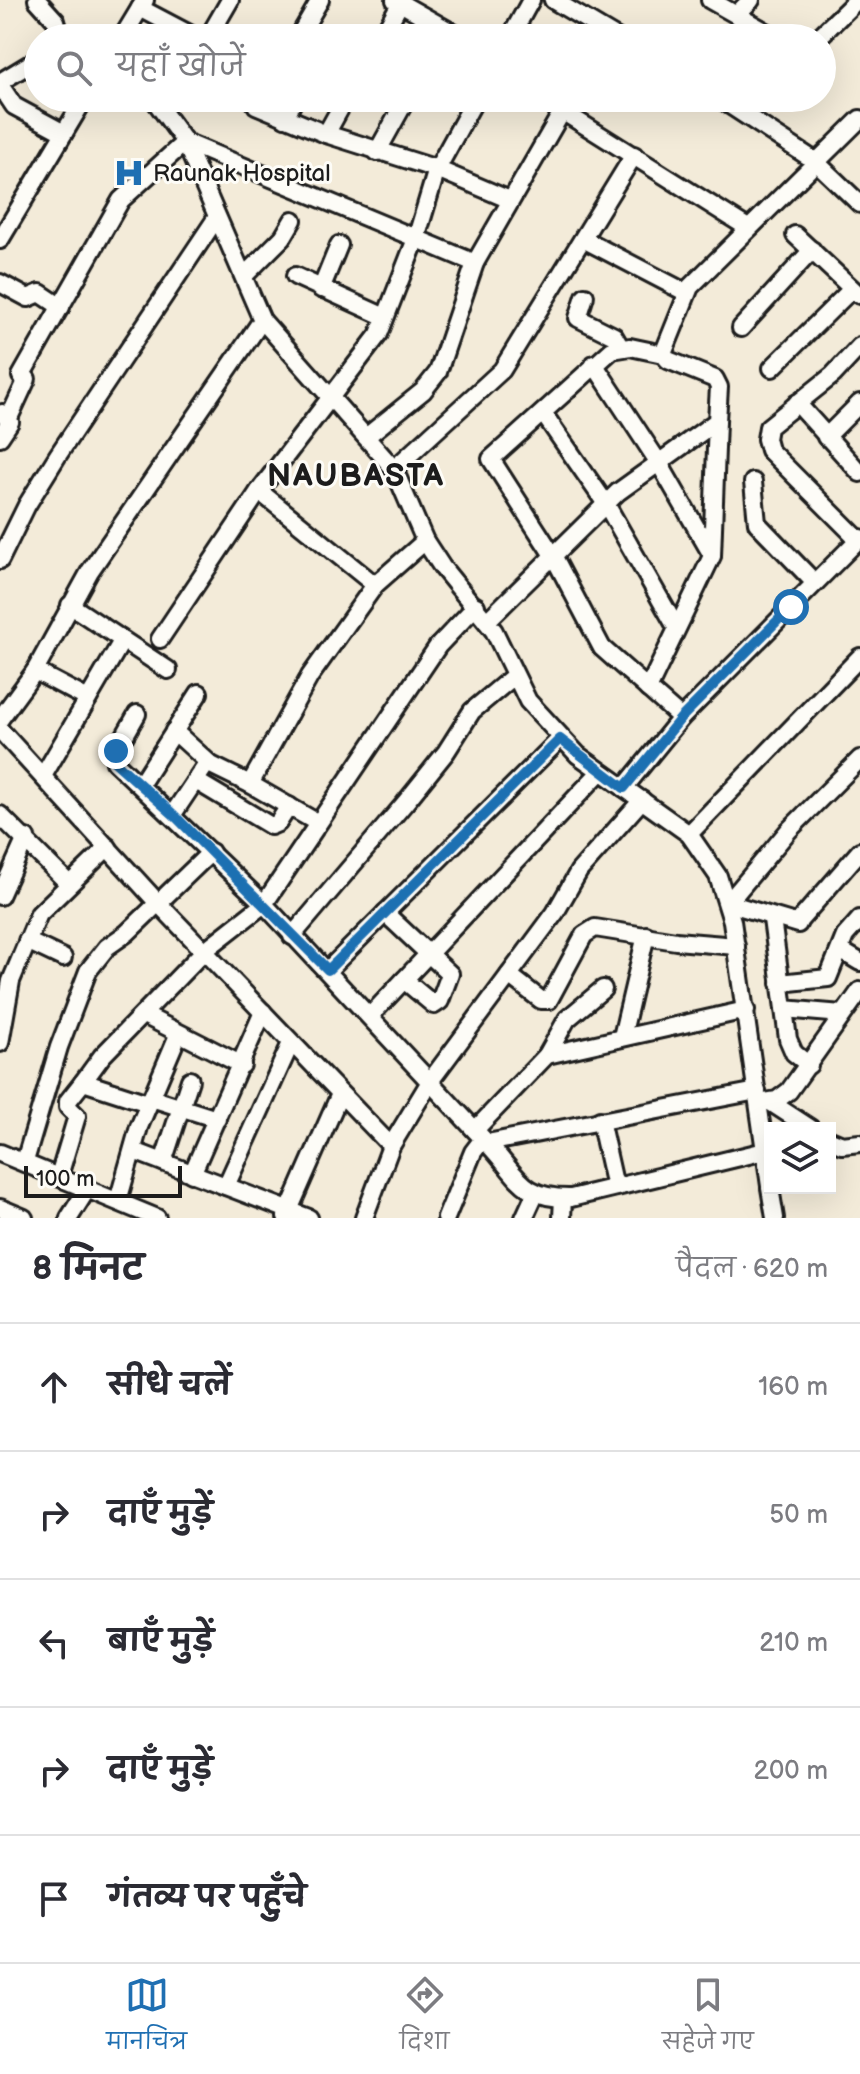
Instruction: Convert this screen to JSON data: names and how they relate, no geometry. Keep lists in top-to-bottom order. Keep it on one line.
{"districts":["NAUBASTA"],"places":{"hospital":["Raunak Hospital"]},"scale_bar":"100 m","page":{"search":"यहाँ खोजें","scale":"100 m","heading":["8 मिनट","पैदल · 620 m"],"list":[["सीधे चलें","160 m"],["दाएँ मुड़ें","50 m"],["बाएँ मुड़ें","210 m"],["दाएँ मुड़ें","200 m"],"गंतव्य पर पहुँचे"],"nav":["मानचित्र","दिशा","सहेजे गए"]}}
